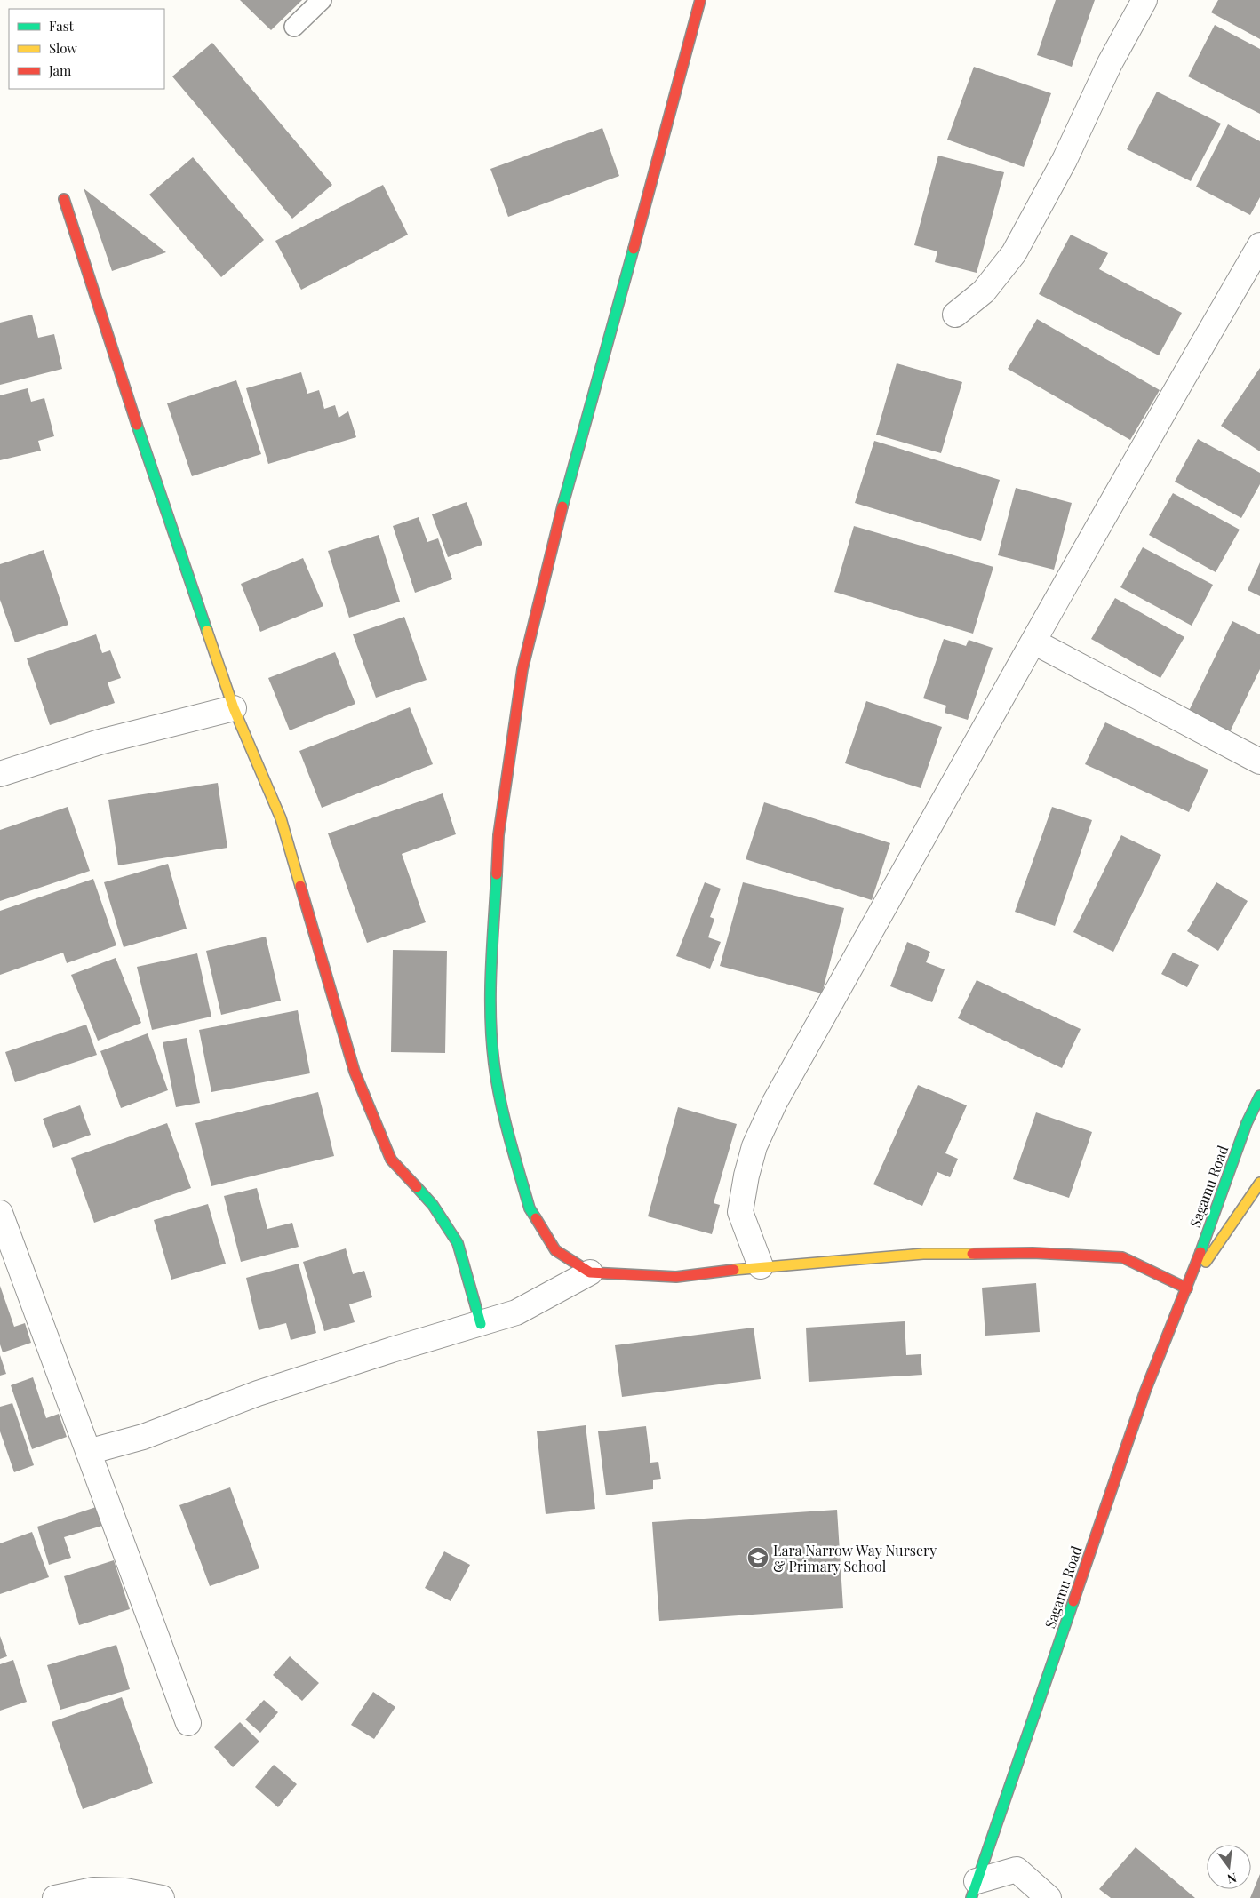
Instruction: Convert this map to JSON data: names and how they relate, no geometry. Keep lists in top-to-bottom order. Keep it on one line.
{"streets":{"main road":["Sagamu Road"]},"places":{"school or university":["Lara Narrow Way Nursery & Primary School"]},"legend":["Fast","Slow","Jam"],"north":"bottom"}
